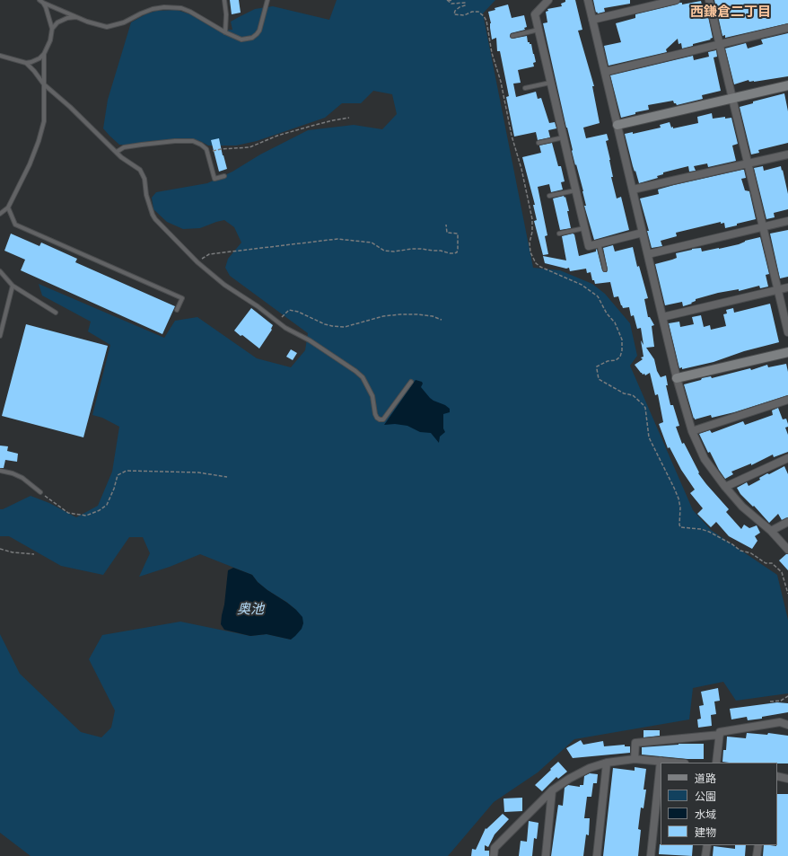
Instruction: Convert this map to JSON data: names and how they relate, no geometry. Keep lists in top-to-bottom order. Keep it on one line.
{"districts":["西鎌倉二丁目"],"water":["奥池"],"legend":["道路","公園","水域","建物"]}
